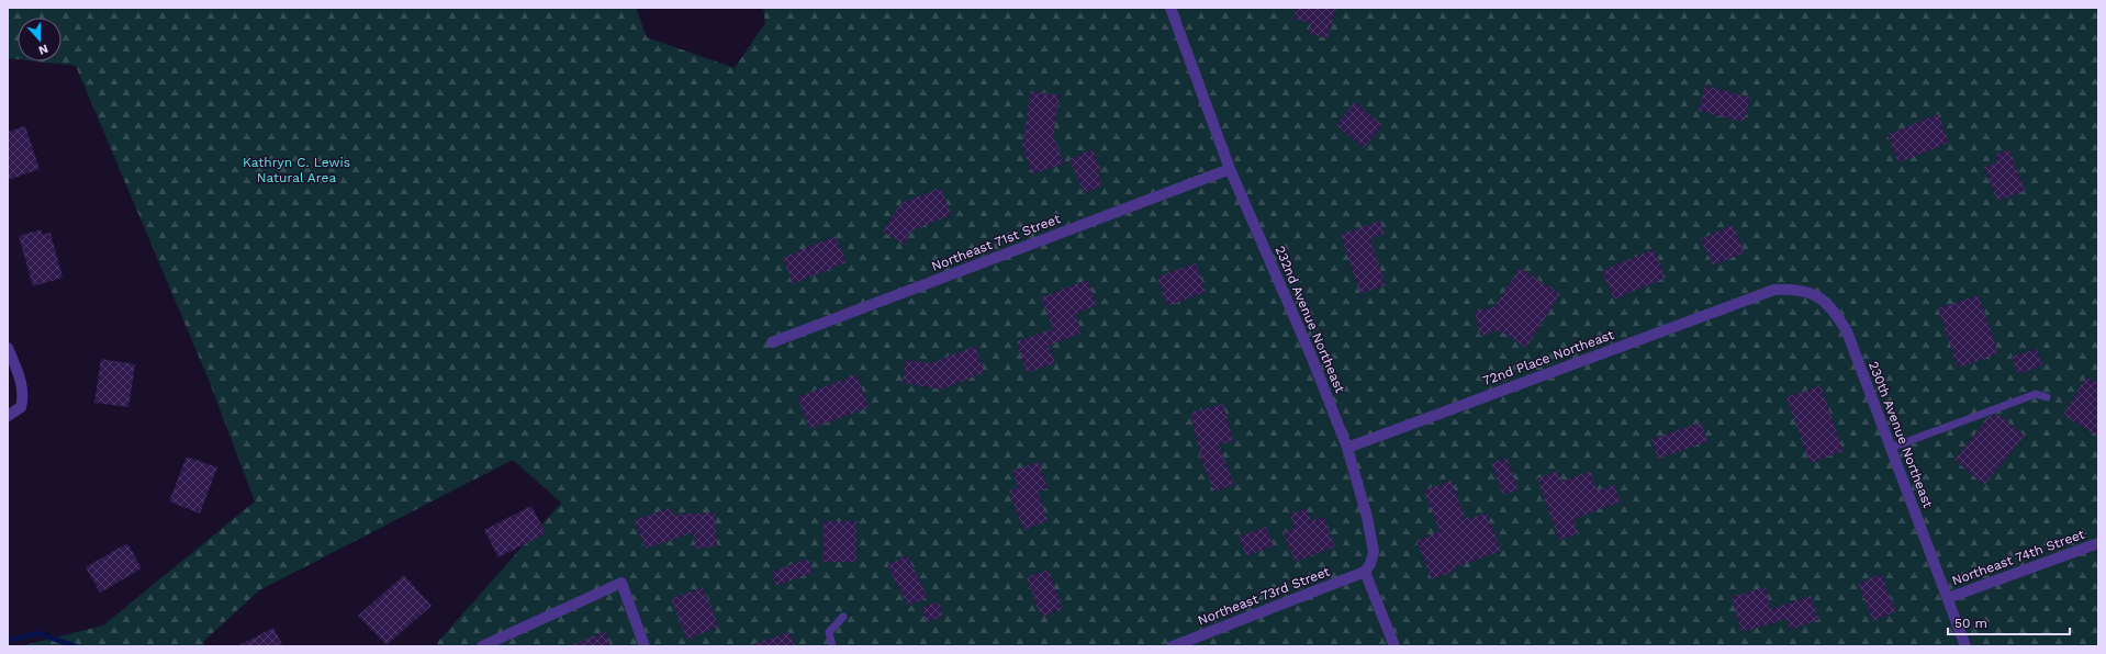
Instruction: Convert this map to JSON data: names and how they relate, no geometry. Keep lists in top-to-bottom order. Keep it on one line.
{"streets":{"street":["Northeast 71st Street","232nd Avenue Northeast","72nd Place Northeast","230th Avenue Northeast","Northeast 74th Street","Northeast 73rd Street"]},"crossings":[["Northeast 71st Street","232nd Avenue Northeast"],["232nd Avenue Northeast","72nd Place Northeast"],["232nd Avenue Northeast","Northeast 73rd Street"],["72nd Place Northeast","230th Avenue Northeast"],["230th Avenue Northeast","Northeast 74th Street"]],"parks":["Kathryn C. Lewis Natural Area"],"scale_bar":"50 m","north":"bottom"}
